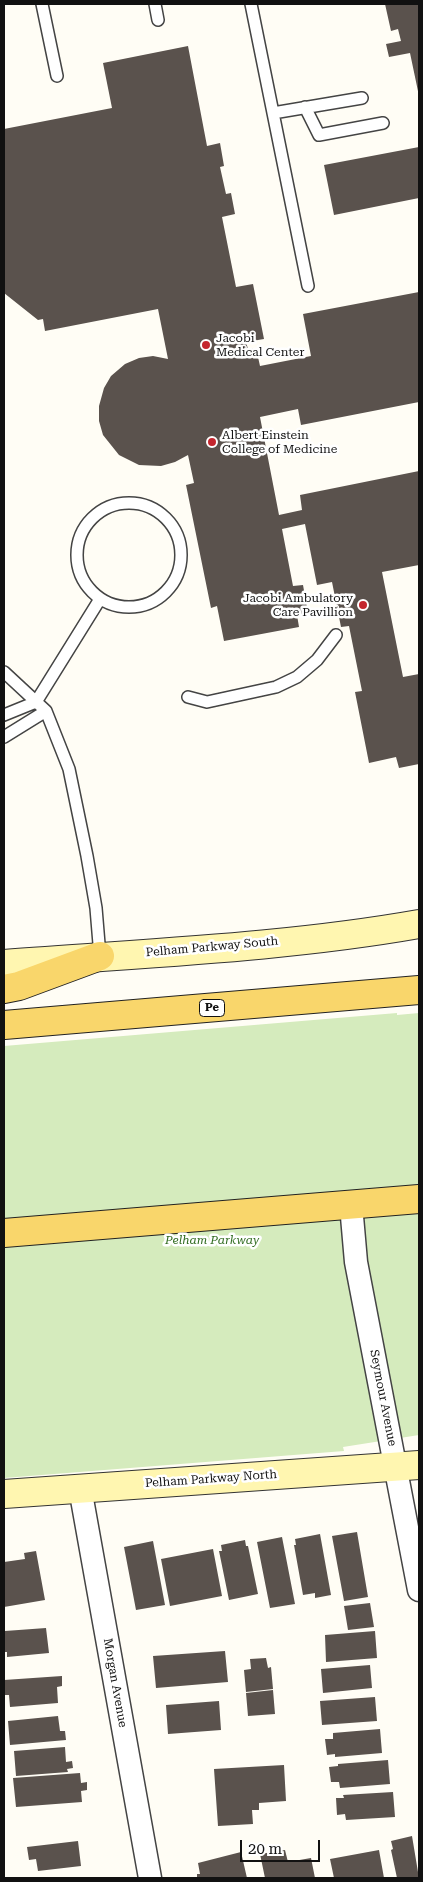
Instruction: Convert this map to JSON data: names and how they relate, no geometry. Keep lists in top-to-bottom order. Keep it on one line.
{"streets":{"main road":["Pe"],"street":["Pelham Parkway South","Seymour Avenue","Pelham Parkway North","Morgan Avenue"]},"crossings":[["Seymour Avenue","Pelham Parkway North"],["Pelham Parkway North","Morgan Avenue"]],"parks":["Pelham Parkway"],"places":["Jacobi Medical Center","Albert Einstein College of Medicine","Jacobi Ambulatory Care Pavillion"],"scale_bar":"20 m"}
